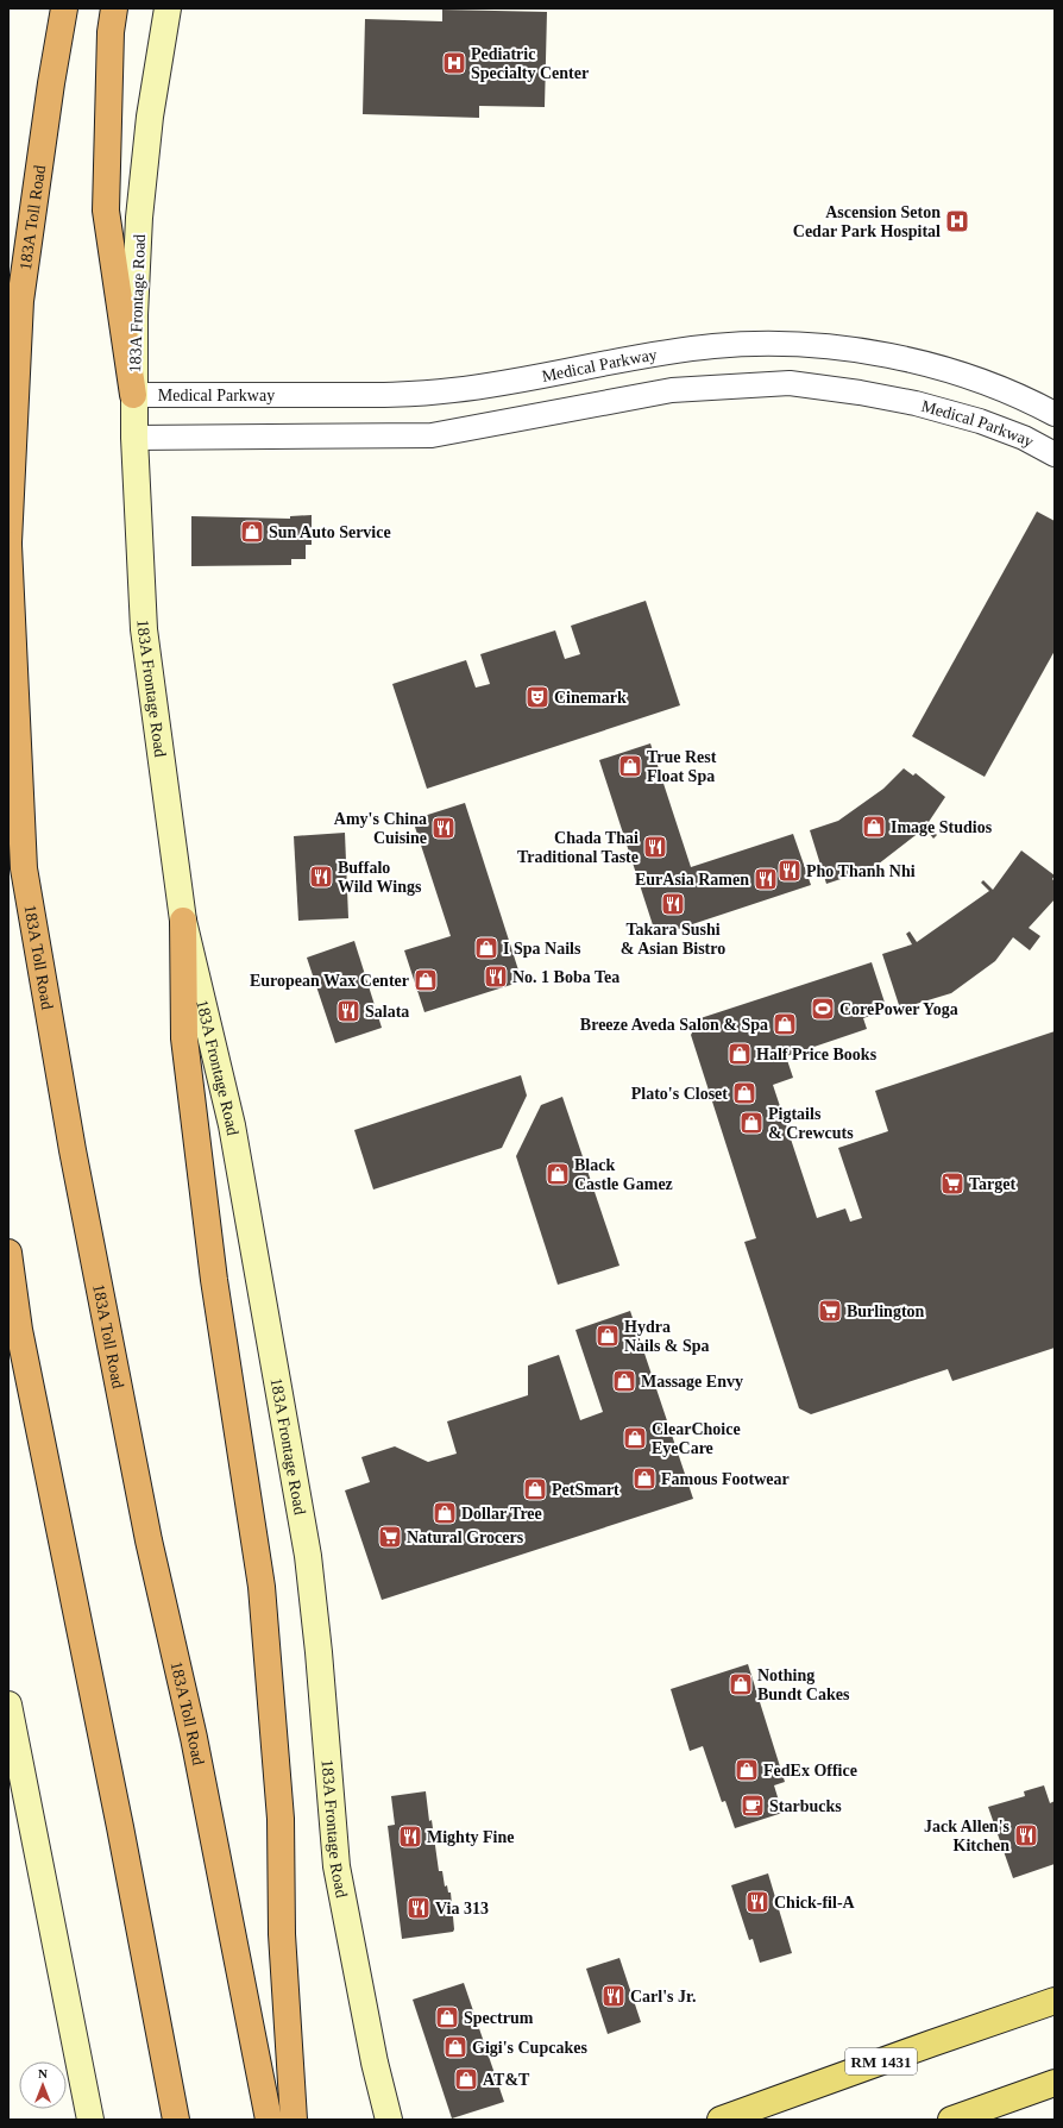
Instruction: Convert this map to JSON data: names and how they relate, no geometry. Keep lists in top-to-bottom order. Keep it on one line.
{"streets":{"highway":["183A Toll Road"],"main road":["183A Frontage Road","RM 1431"],"street":["Medical Parkway"]},"crossings":[["183A Frontage Road","Medical Parkway"]],"places":{"hospital":["Pediatric Specialty Center","Ascension Seton Cedar Park Hospital"],"shop":["Sun Auto Service","True Rest Float Spa","Image Studios","I Spa Nails","European Wax Center","Breeze Aveda Salon & Spa","Half Price Books","Plato's Closet","Pigtails & Crewcuts","Black Castle Gamez","Hydra Nails & Spa","Massage Envy","ClearChoice EyeCare","Famous Footwear","PetSmart","Dollar Tree","Nothing Bundt Cakes","FedEx Office","Spectrum","Gigi's Cupcakes","AT&T"],"theatre":["Cinemark"],"restaurant":["Amy's China Cuisine","Chada Thai Traditional Taste","Pho Thanh Nhi","Buffalo Wild Wings","EurAsia Ramen","Takara Sushi & Asian Bistro","No. 1 Boba Tea","Salata","Jack Allen's Kitchen","Mighty Fine","Chick-fil-A","Via 313","Carl's Jr."],"sports":["CorePower Yoga"],"supermarket":["Target","Burlington","Natural Grocers"],"cafe":["Starbucks"]},"north":"top"}
